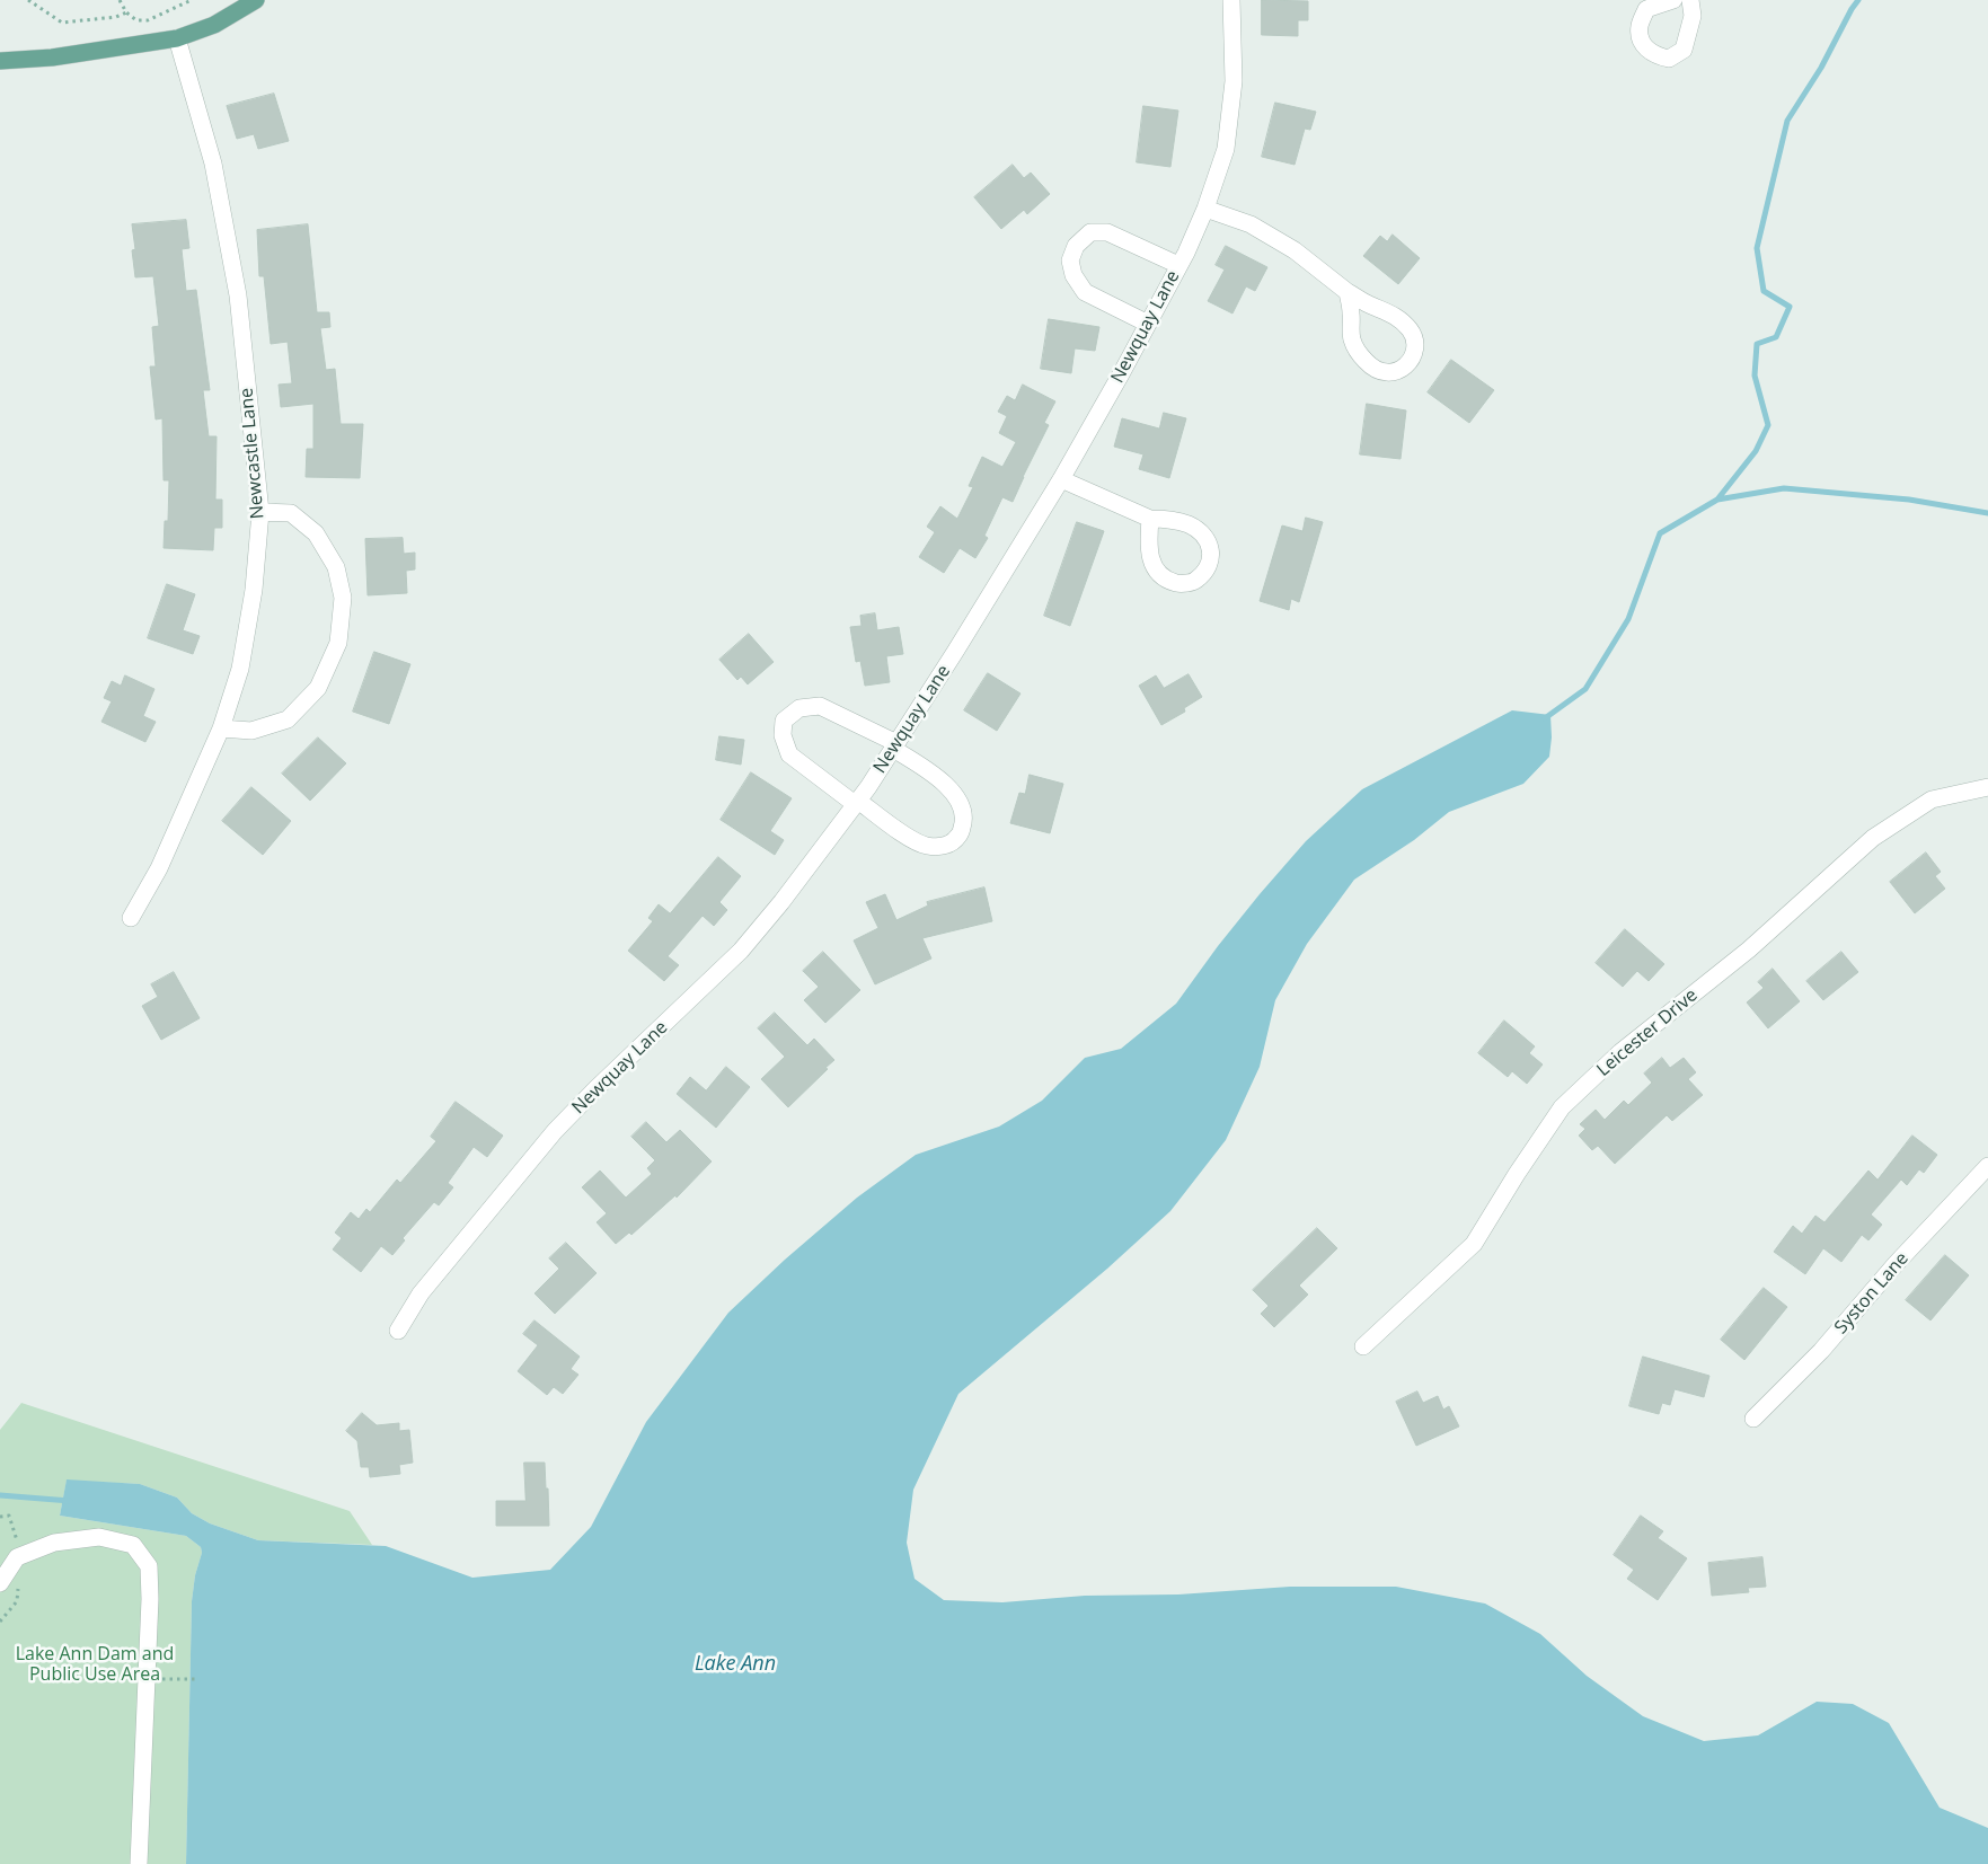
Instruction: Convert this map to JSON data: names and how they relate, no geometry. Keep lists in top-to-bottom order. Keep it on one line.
{"streets":{"street":["Newquay Lane","Newcastle Lane","Leicester Drive","Syston Lane"]},"water":["Lake Ann"],"parks":["Lake Ann Dam and Public Use Area"]}
